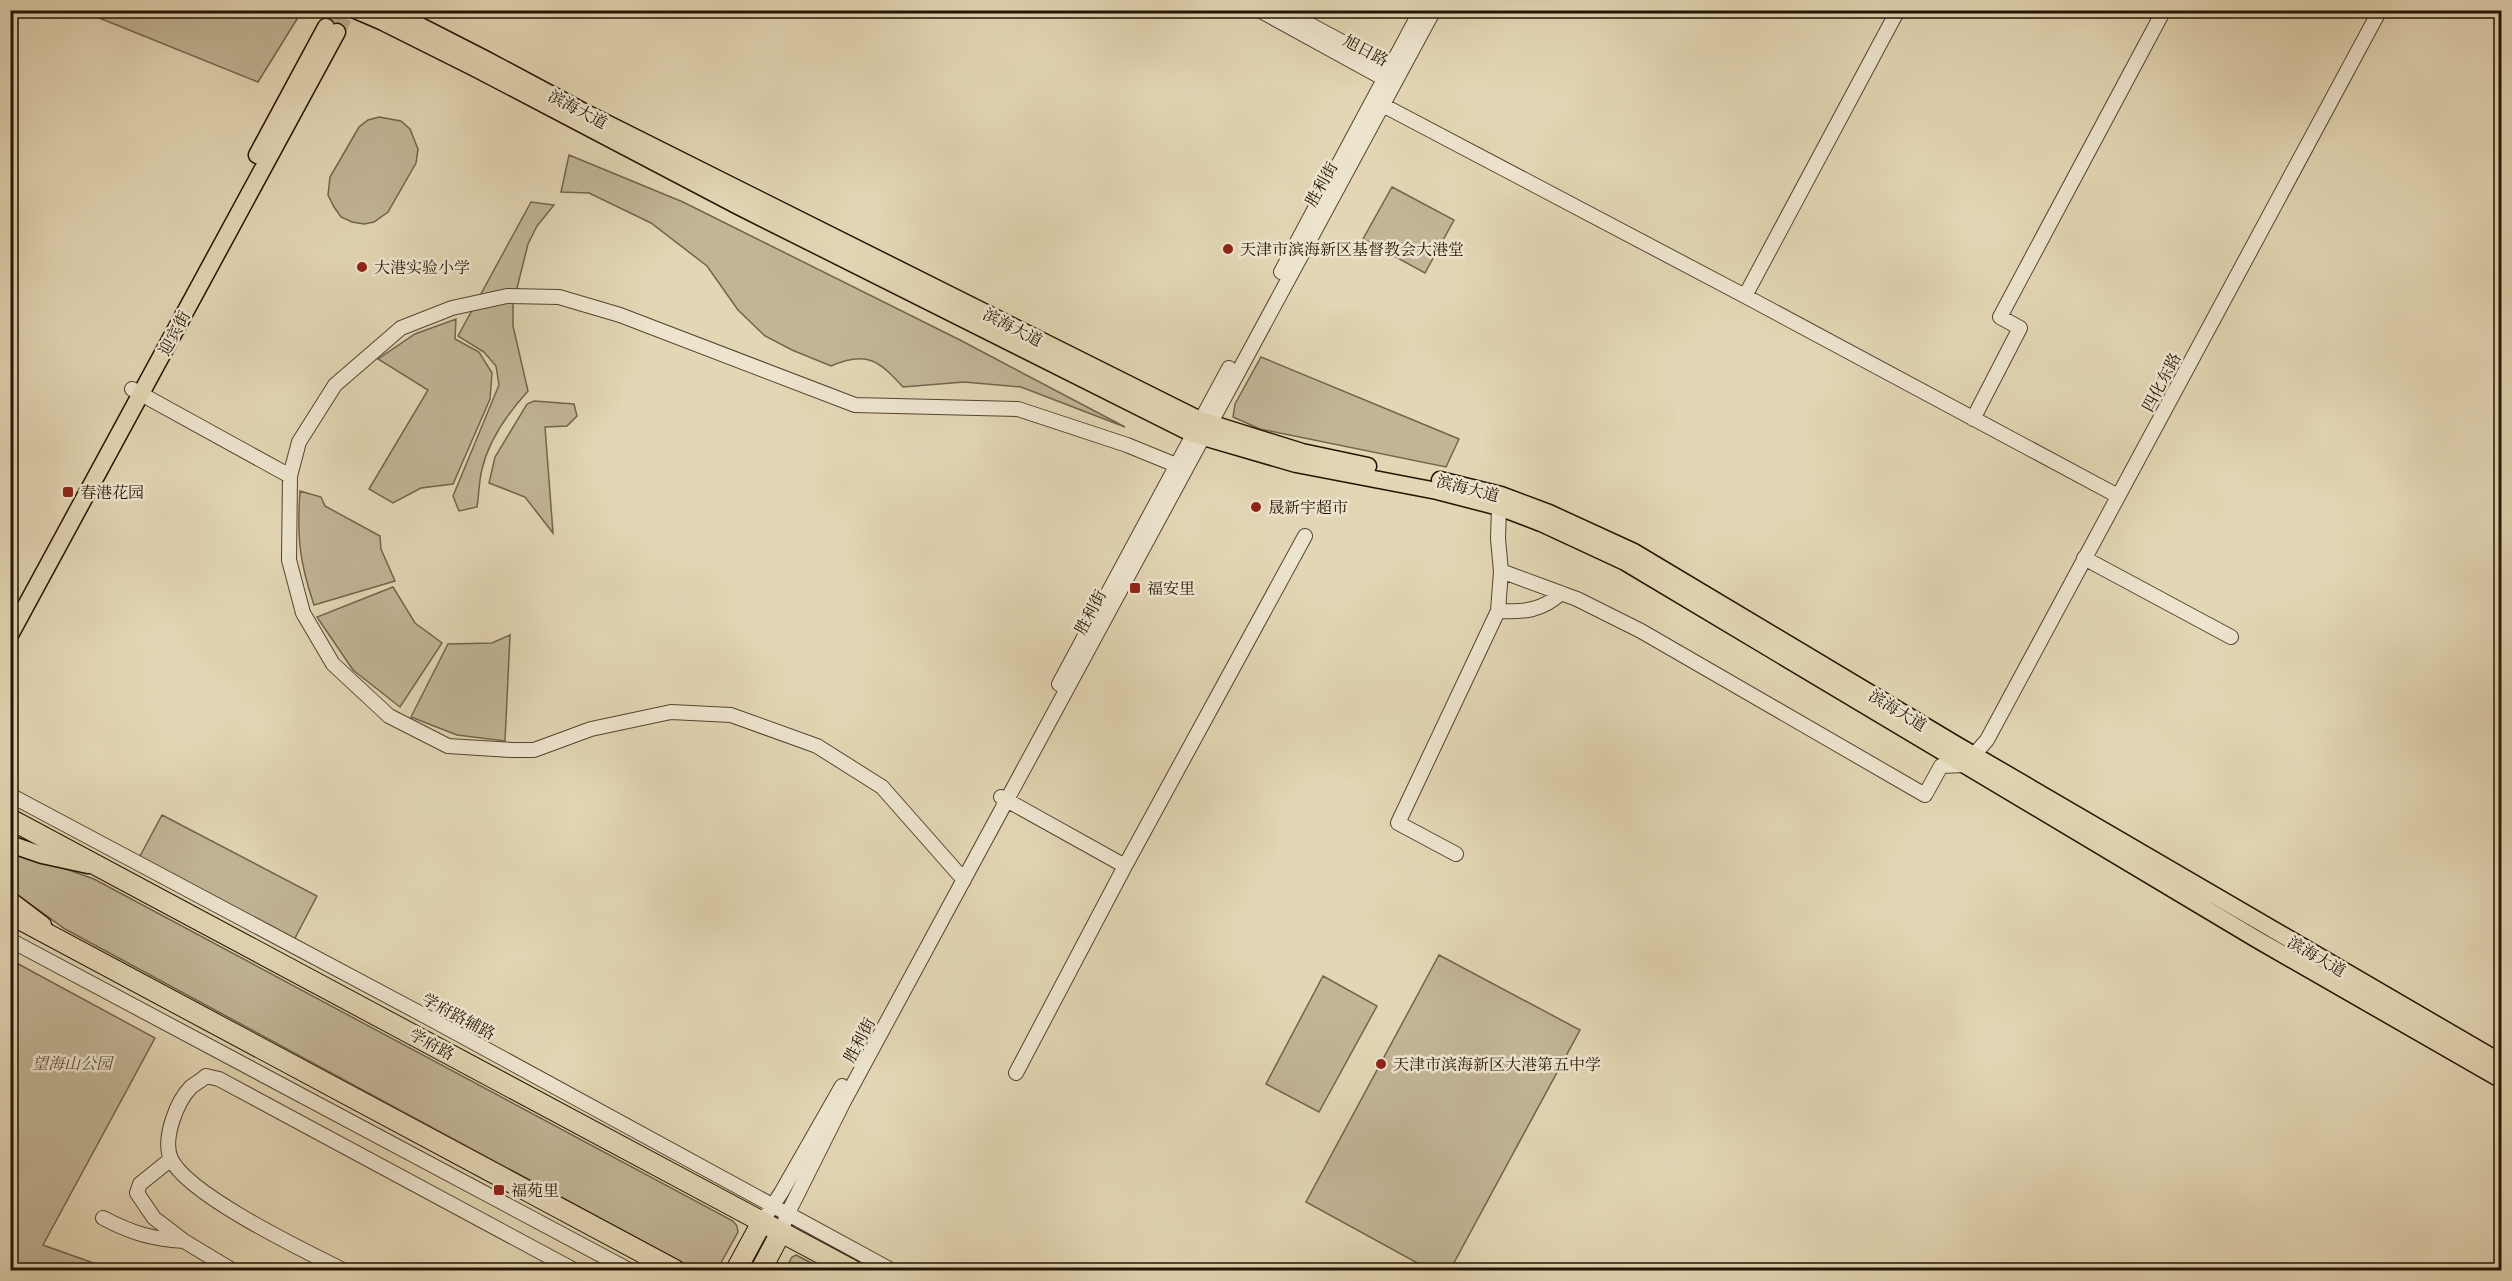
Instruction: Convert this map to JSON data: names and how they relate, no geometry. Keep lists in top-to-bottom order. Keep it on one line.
{"streets":{"highway":["学府路"],"main road":["滨海大道","迎宾街"],"street":["旭日路","胜利街","四化东路","学府路辅路"]},"crossings":[["旭日路","胜利街"],["滨海大道","胜利街"],["滨海大道","四化东路"],["胜利街","学府路辅路"],["胜利街","学府路"],["学府路辅路","学府路"]],"parks":["望海山公园"],"places":{"other":["天津市滨海新区基督教会大港堂","大港实验小学","晟新宇超市","天津市滨海新区大港第五中学"],"transit":["春港花园","福安里","福苑里"]}}
